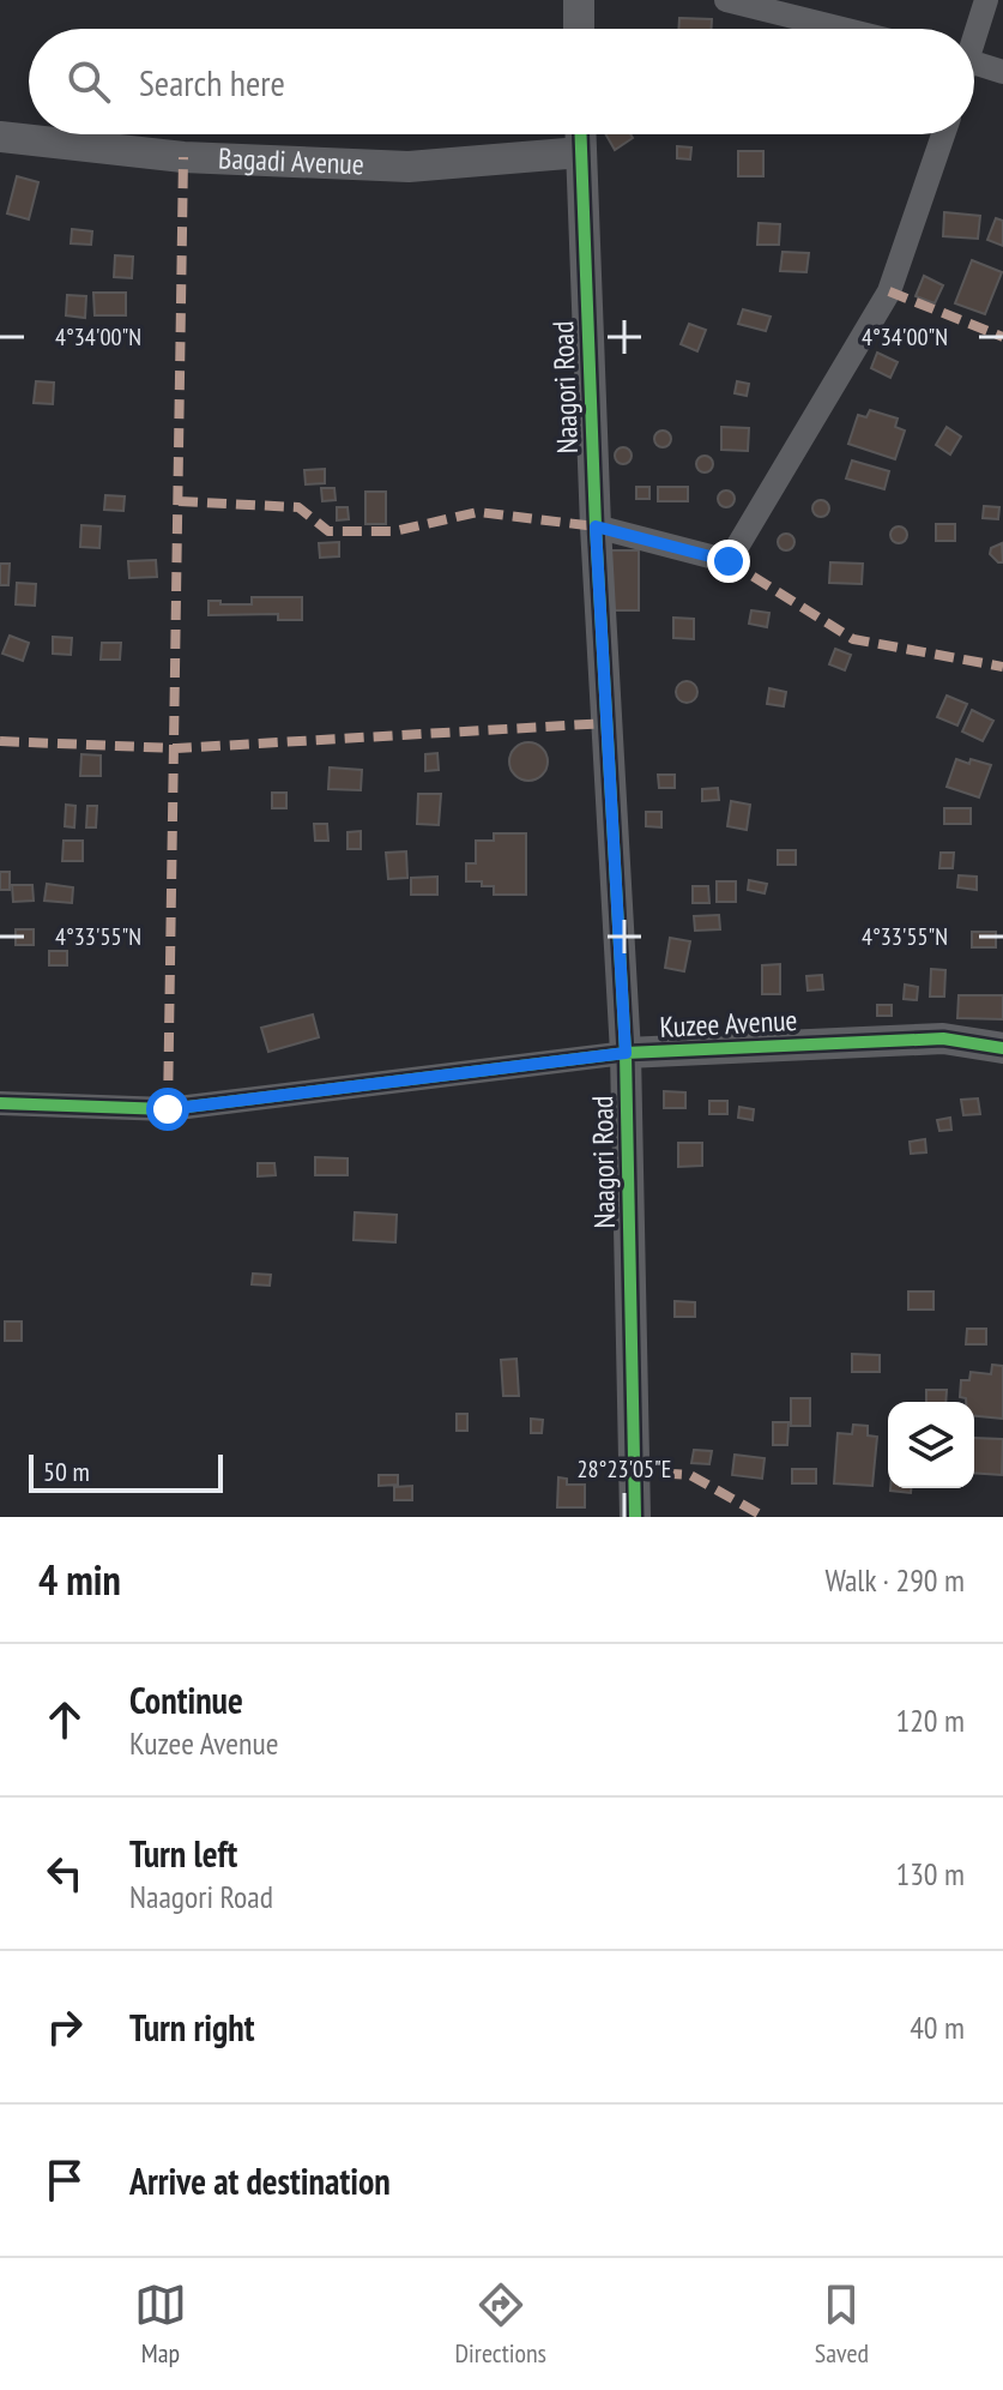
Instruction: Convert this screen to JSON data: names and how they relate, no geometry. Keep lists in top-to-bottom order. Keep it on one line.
{"streets":{"street":["Bagadi Avenue","Naagori Road","Kuzee Avenue"]},"crossings":[["Bagadi Avenue","Naagori Road"],["Naagori Road","Kuzee Avenue"]],"scale_bar":"50 m","page":{"search":"Search here","scale":"50 m","heading":["4 min","Walk · 290 m"],"list":[["Continue","Kuzee Avenue","120 m"],["Turn left","Naagori Road","130 m"],["Turn right","40 m"],"Arrive at destination"],"nav":["Map","Directions","Saved"]},"coordinates":["4°34'00\"N","4°33'55\"N","28°23'05\"E"]}
